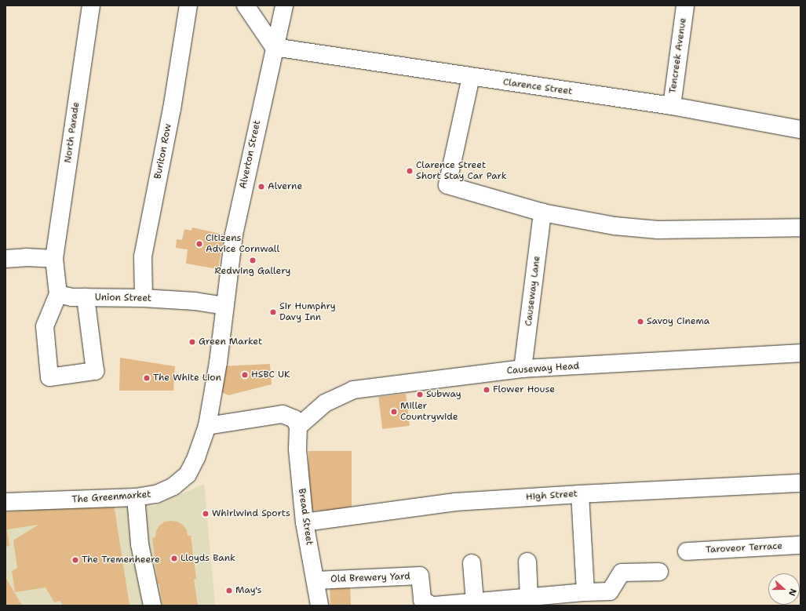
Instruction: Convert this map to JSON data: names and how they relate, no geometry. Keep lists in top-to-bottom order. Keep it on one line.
{"streets":{"street":["Tencreek Avenue","Clarence Street","North Parade","Buriton Row","Alverton Street","Causeway Lane","Union Street","Causeway Head","High Street","The Greenmarket","Bread Street","Taroveor Terrace","Old Brewery Yard"]},"crossings":[["Tencreek Avenue","Clarence Street"],["Clarence Street","Alverton Street"],["Buriton Row","Union Street"],["Alverton Street","Union Street"],["Alverton Street","The Greenmarket"],["Causeway Lane","Causeway Head"],["Union Street","The Greenmarket"],["Causeway Head","Bread Street"],["High Street","Bread Street"],["Bread Street","Old Brewery Yard"]],"places":["Clarence Street Short Stay Car Park","Alverne","Citizens Advice Cornwall","Redwing Gallery","Sir Humphry Davy Inn","Savoy Cinema","Green Market","HSBC UK","The White Lion","Flower House","Subway","Miller Countrywide","Whirlwind Sports","Lloyds Bank","The Tremenheere","May's"],"north":"right"}
